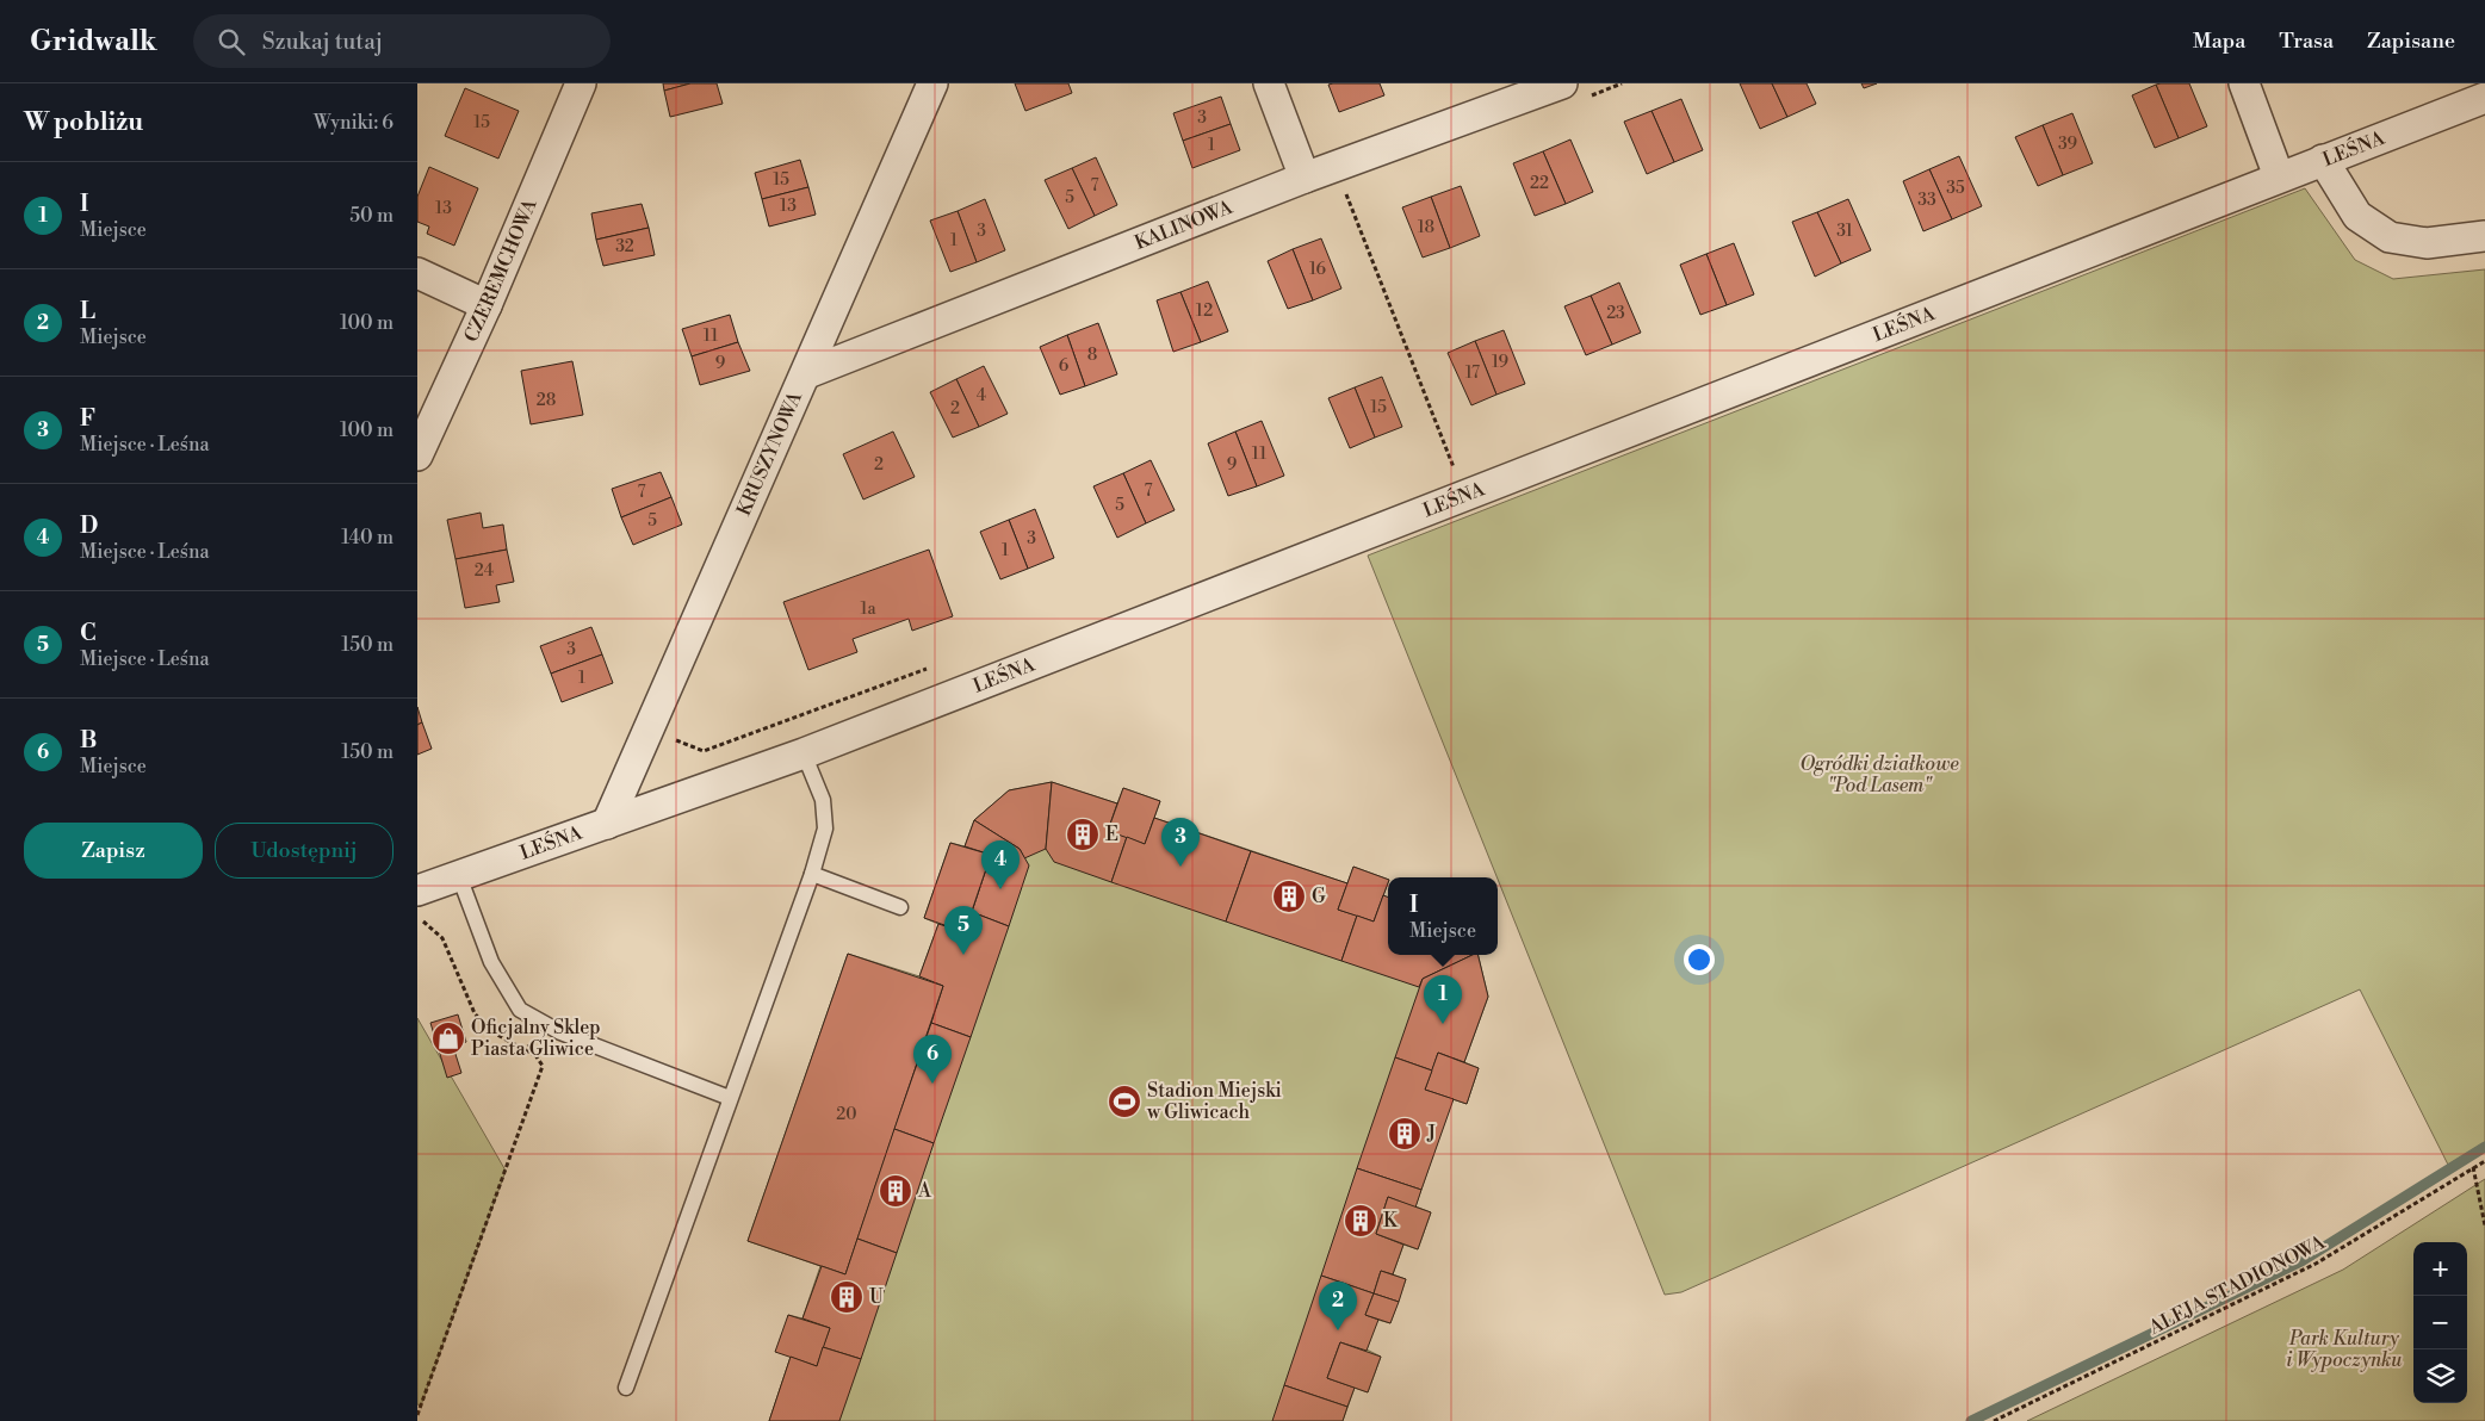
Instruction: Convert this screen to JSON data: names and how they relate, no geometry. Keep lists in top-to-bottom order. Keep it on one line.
{"streets":{"street":["LEŚNA","KALINOWA","CZEREMCHOWA","KRUSZYNOWA"],"path":["ALEJA STADIONOWA"]},"crossings":[["LEŚNA","KRUSZYNOWA"],["KALINOWA","KRUSZYNOWA"]],"parks":["Ogródki działkowe \"Pod Lasem\"","Park Kultury i Wypoczynku"],"places":{"building":["E","G","J","A","K","U"],"shop":["Oficjalny Sklep Piasta Gliwice"],"sports":["Stadion Miejski w Gliwicach"]},"house_numbers":["3","15","39","1","15","22","7","35","5","33","13","13","18","3","31","1","32","16","12","23","11","8","19","9","6","17","4","28","15","2","11","2","9","7","7","5","5","3","1","24","1a","3","1","20"],"page":{"header":"Gridwalk","search":"Szukaj tutaj","nav":["Mapa","Trasa","Zapisane"],"heading":["W pobliżu","Wyniki: 6"],"list":[{"mark":"1","name":"I","note":"Miejsce","value":"50 m"},{"mark":"2","name":"L","note":"Miejsce","value":"100 m"},{"mark":"3","name":"F","note":"Miejsce · Leśna","value":"100 m"},{"mark":"4","name":"D","note":"Miejsce · Leśna","value":"140 m"},{"mark":"5","name":"C","note":"Miejsce · Leśna","value":"150 m"},{"mark":"6","name":"B","note":"Miejsce","value":"150 m"}],"buttons":["Zapisz","Udostępnij"],"pins":["3","4","5","1","6","2"],"popup":["I","Miejsce"],"map_buttons":["+","−"]}}
